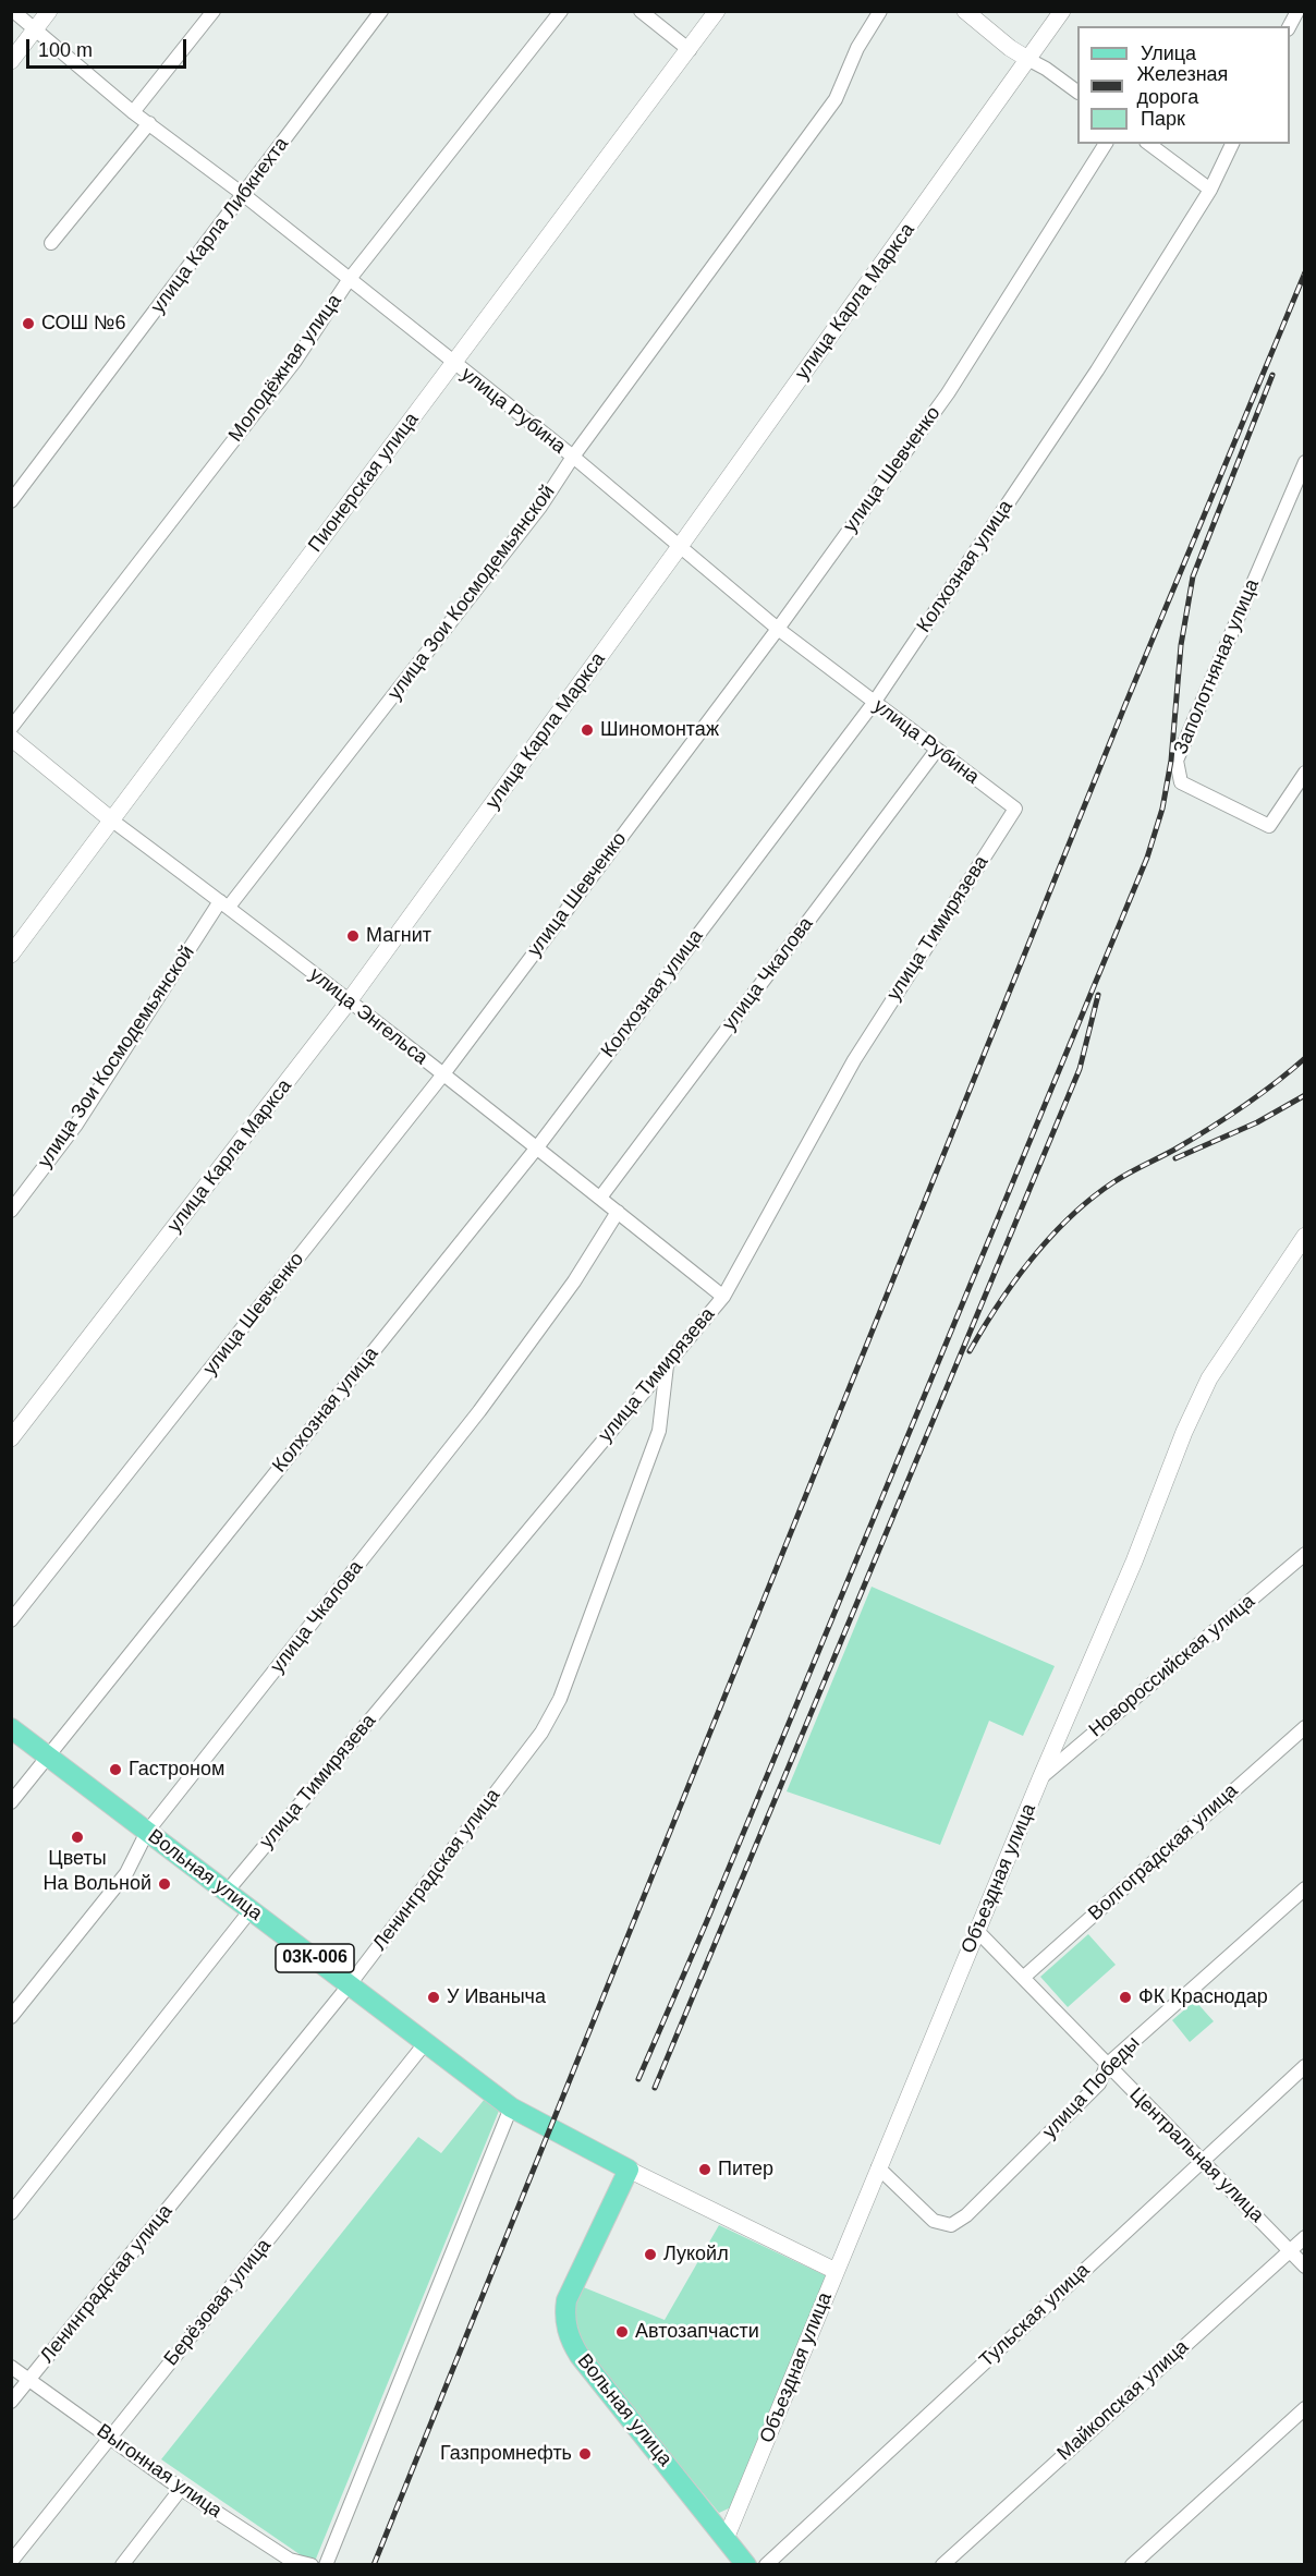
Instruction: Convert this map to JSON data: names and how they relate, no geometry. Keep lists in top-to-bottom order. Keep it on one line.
{"streets":{"main road":["Вольная улица","03К-006"],"street":["улица Карла Либкнехта","улица Карла Маркса","Молодёжная улица","улица Рубина","улица Шевченко","Пионерская улица","Колхозная улица","улица Зои Космодемьянской","Заполотняная улица","улица Тимирязева","улица Чкалова","улица Энгельса","Новороссийская улица","Волгоградская улица","Ленинградская улица","Объездная улица","улица Победы","Центральная улица","Берёзовая улица","Тульская улица","Майкопская улица","Выгонная улица"]},"crossings":[["улица Карла Либкнехта","улица Рубина"],["улица Карла Маркса","улица Рубина"],["улица Карла Маркса","улица Энгельса"],["Молодёжная улица","улица Рубина"],["улица Рубина","улица Шевченко"],["улица Рубина","Пионерская улица"],["улица Рубина","Колхозная улица"],["улица Рубина","улица Зои Космодемьянской"],["улица Рубина","улица Тимирязева"],["улица Рубина","улица Чкалова"],["улица Шевченко","улица Энгельса"],["Пионерская улица","улица Энгельса"],["Колхозная улица","улица Энгельса"],["Колхозная улица","Вольная улица"],["улица Зои Космодемьянской","улица Энгельса"],["улица Тимирязева","улица Энгельса"],["улица Тимирязева","Ленинградская улица"],["улица Тимирязева","Вольная улица"],["улица Чкалова","улица Энгельса"],["улица Чкалова","Вольная улица"],["Новороссийская улица","Объездная улица"],["Волгоградская улица","Центральная улица"],["Ленинградская улица","Вольная улица"],["Ленинградская улица","Выгонная улица"],["Вольная улица","Объездная улица"],["Вольная улица","Берёзовая улица"],["Объездная улица","улица Победы"],["Объездная улица","Центральная улица"],["улица Победы","Центральная улица"],["Центральная улица","Тульская улица"],["Центральная улица","Майкопская улица"],["Берёзовая улица","Выгонная улица"]],"places":["СОШ №6","Шиномонтаж","Магнит","Гастроном","Цветы","На Вольной","У Иваныча","ФК Краснодар","Питер","Лукойл","Автозапчасти","Газпромнефть"],"legend":["Улица","Железная дорога","Парк"],"scale_bar":"100 m"}
